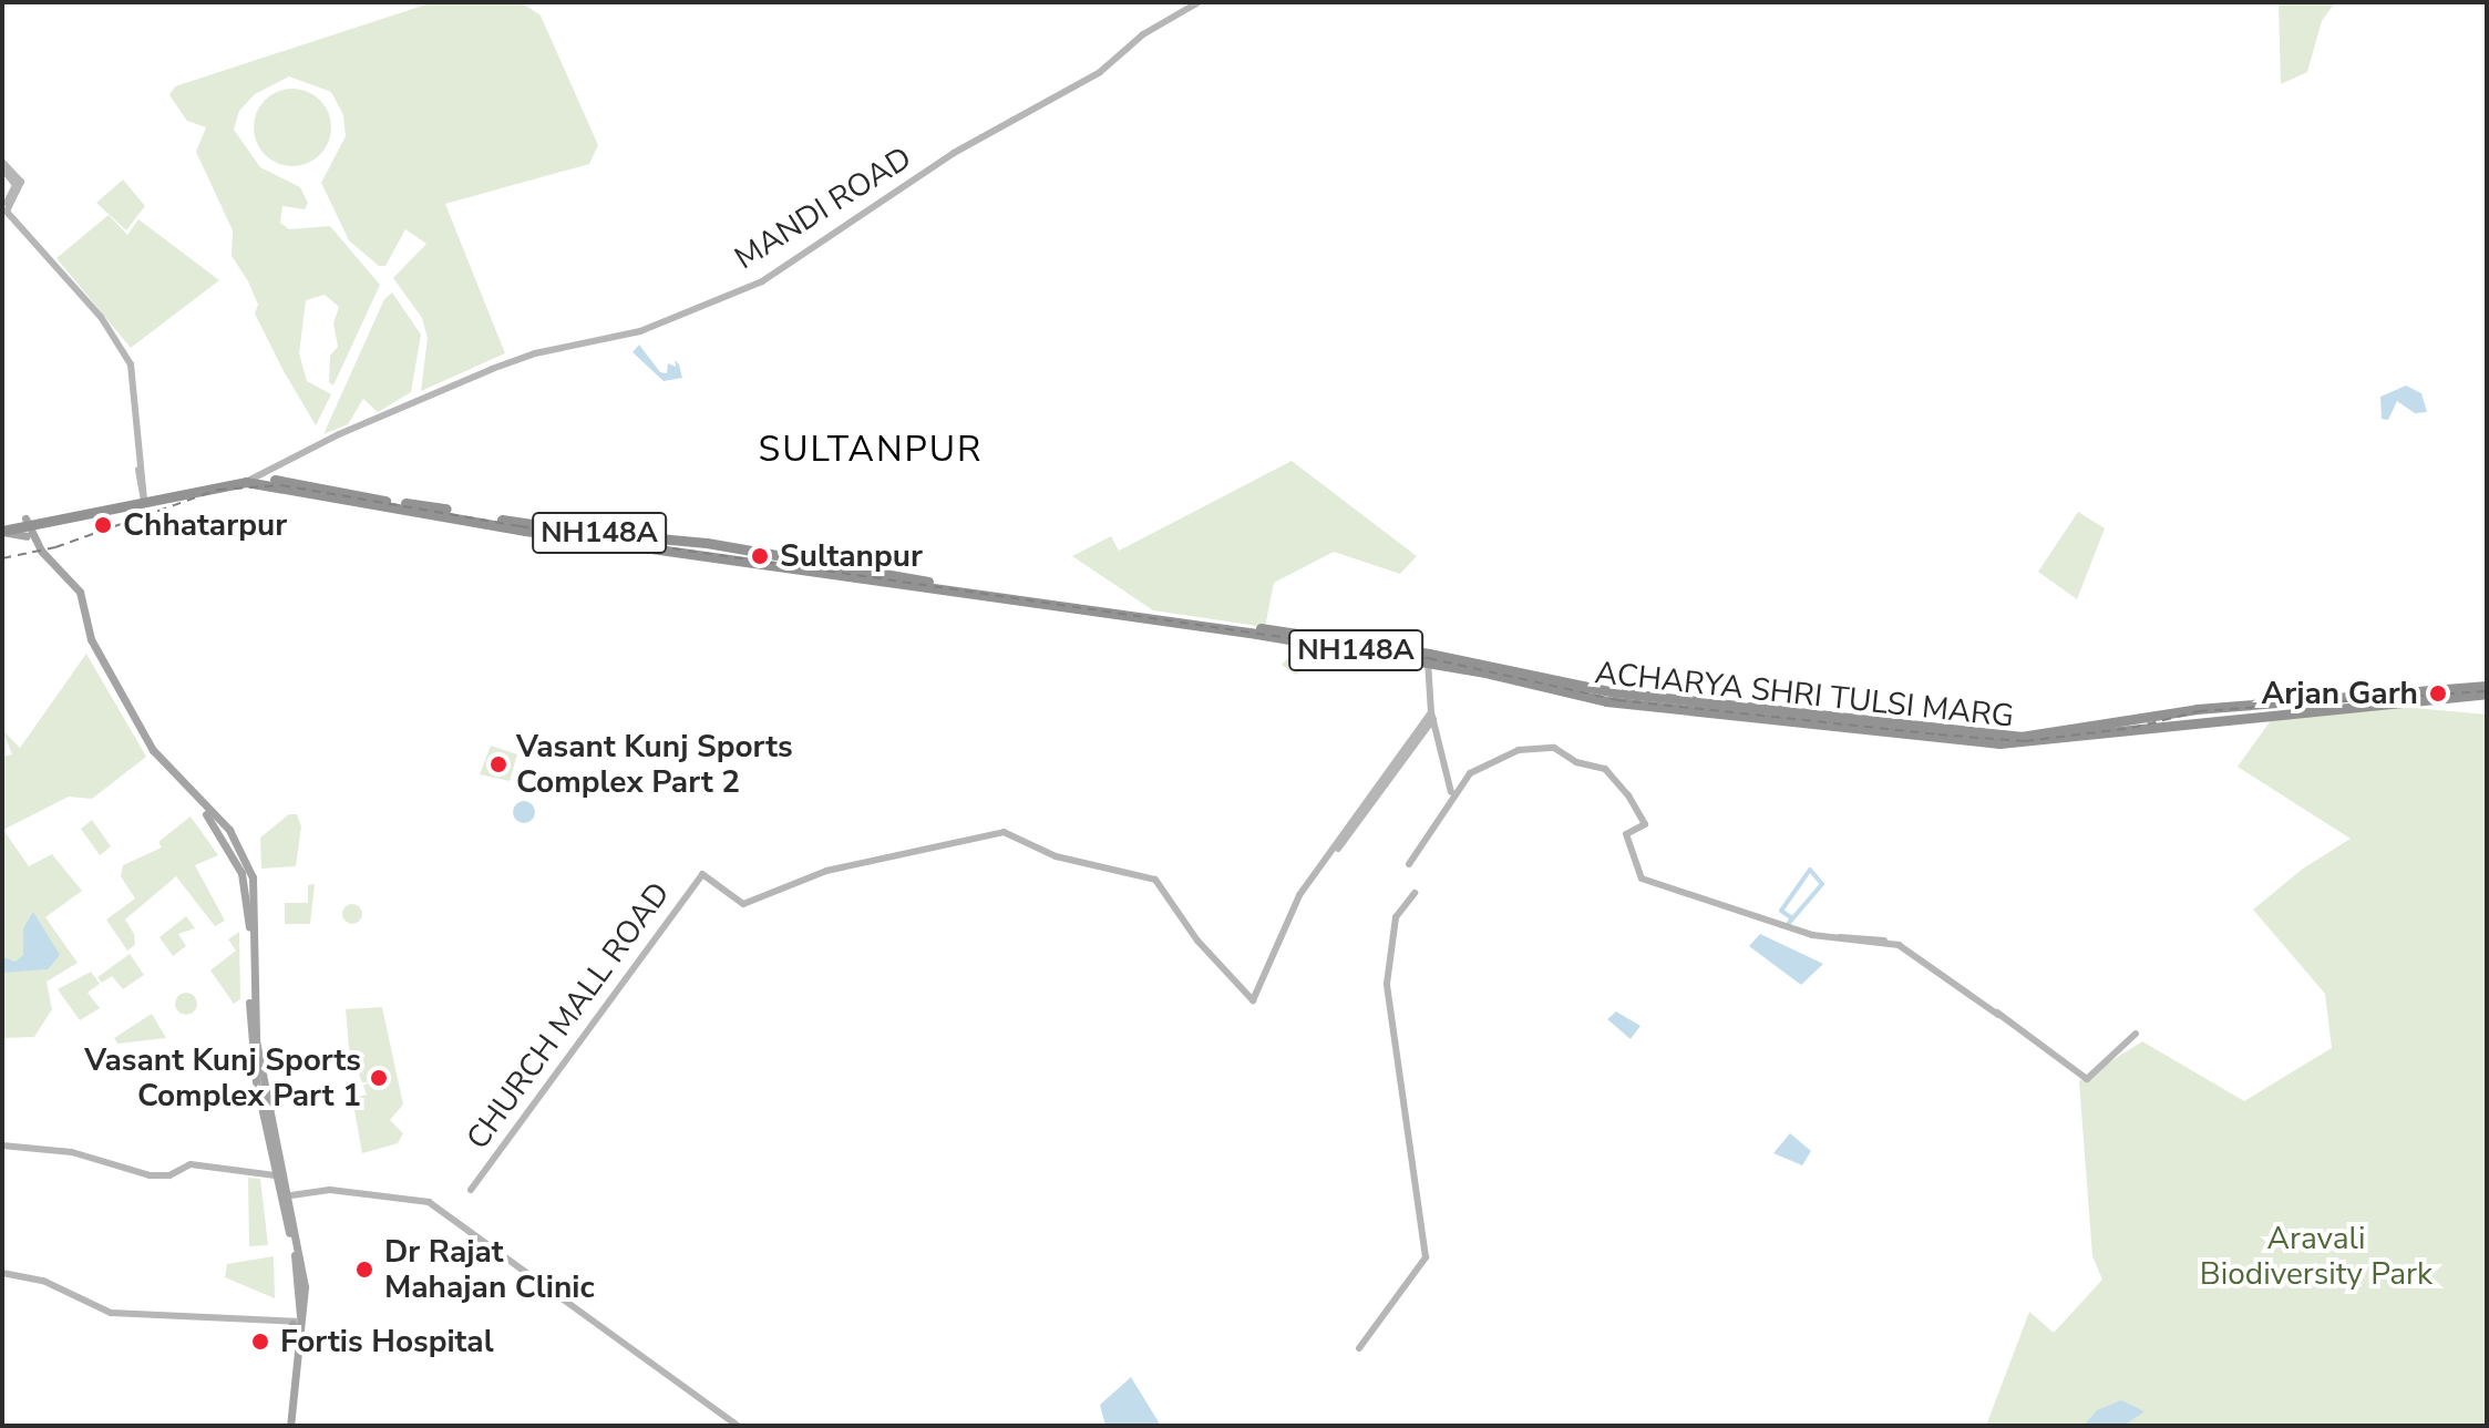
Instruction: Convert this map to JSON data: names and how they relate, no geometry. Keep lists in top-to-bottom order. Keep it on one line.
{"streets":{"highway":["NH148A","ACHARYA SHRI TULSI MARG"],"street":["MANDI ROAD","CHURCH MALL ROAD"]},"crossings":[["MANDI ROAD","NH148A"],["MANDI ROAD","ACHARYA SHRI TULSI MARG"],["NH148A","ACHARYA SHRI TULSI MARG"]],"districts":["SULTANPUR"],"parks":["Aravali Biodiversity Park"],"places":["Chhatarpur","Sultanpur","Arjan Garh","Vasant Kunj Sports Complex Part 2","Vasant Kunj Sports Complex Part 1","Dr Rajat Mahajan Clinic","Fortis Hospital"]}
